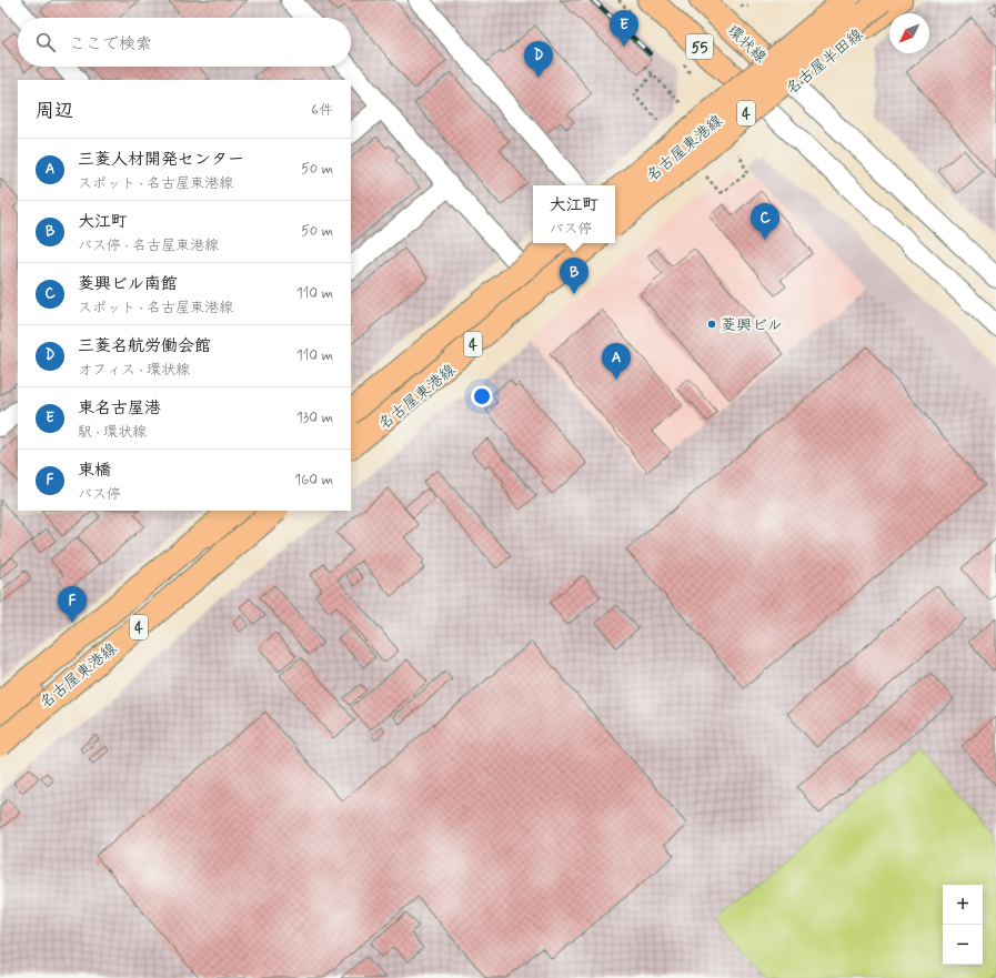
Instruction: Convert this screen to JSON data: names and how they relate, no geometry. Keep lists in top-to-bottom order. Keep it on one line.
{"streets":{"main road":["環状線","55","名古屋半田線","4","名古屋東港線"]},"crossings":[["環状線","名古屋半田線"],["55","名古屋半田線"],["55","名古屋東港線"],["名古屋半田線","名古屋東港線"]],"places":["菱興ビル"],"north":"bottom left","page":{"pins":["E","D","C","B","A","F"],"search":"ここで検索","heading":["周辺","6件"],"list":[{"mark":"A","name":"三菱人材開発センター","note":"スポット · 名古屋東港線","value":"50 m"},{"mark":"B","name":"大江町","note":"バス停 · 名古屋東港線","value":"50 m"},{"mark":"C","name":"菱興ビル南館","note":"スポット · 名古屋東港線","value":"110 m"},{"mark":"D","name":"三菱名航労働会館","note":"オフィス · 環状線","value":"110 m"},{"mark":"E","name":"東名古屋港","note":"駅 · 環状線","value":"130 m"},{"mark":"F","name":"東橋","note":"バス停","value":"160 m"}],"popup":["大江町","バス停"],"map_buttons":["+","−"]}}
